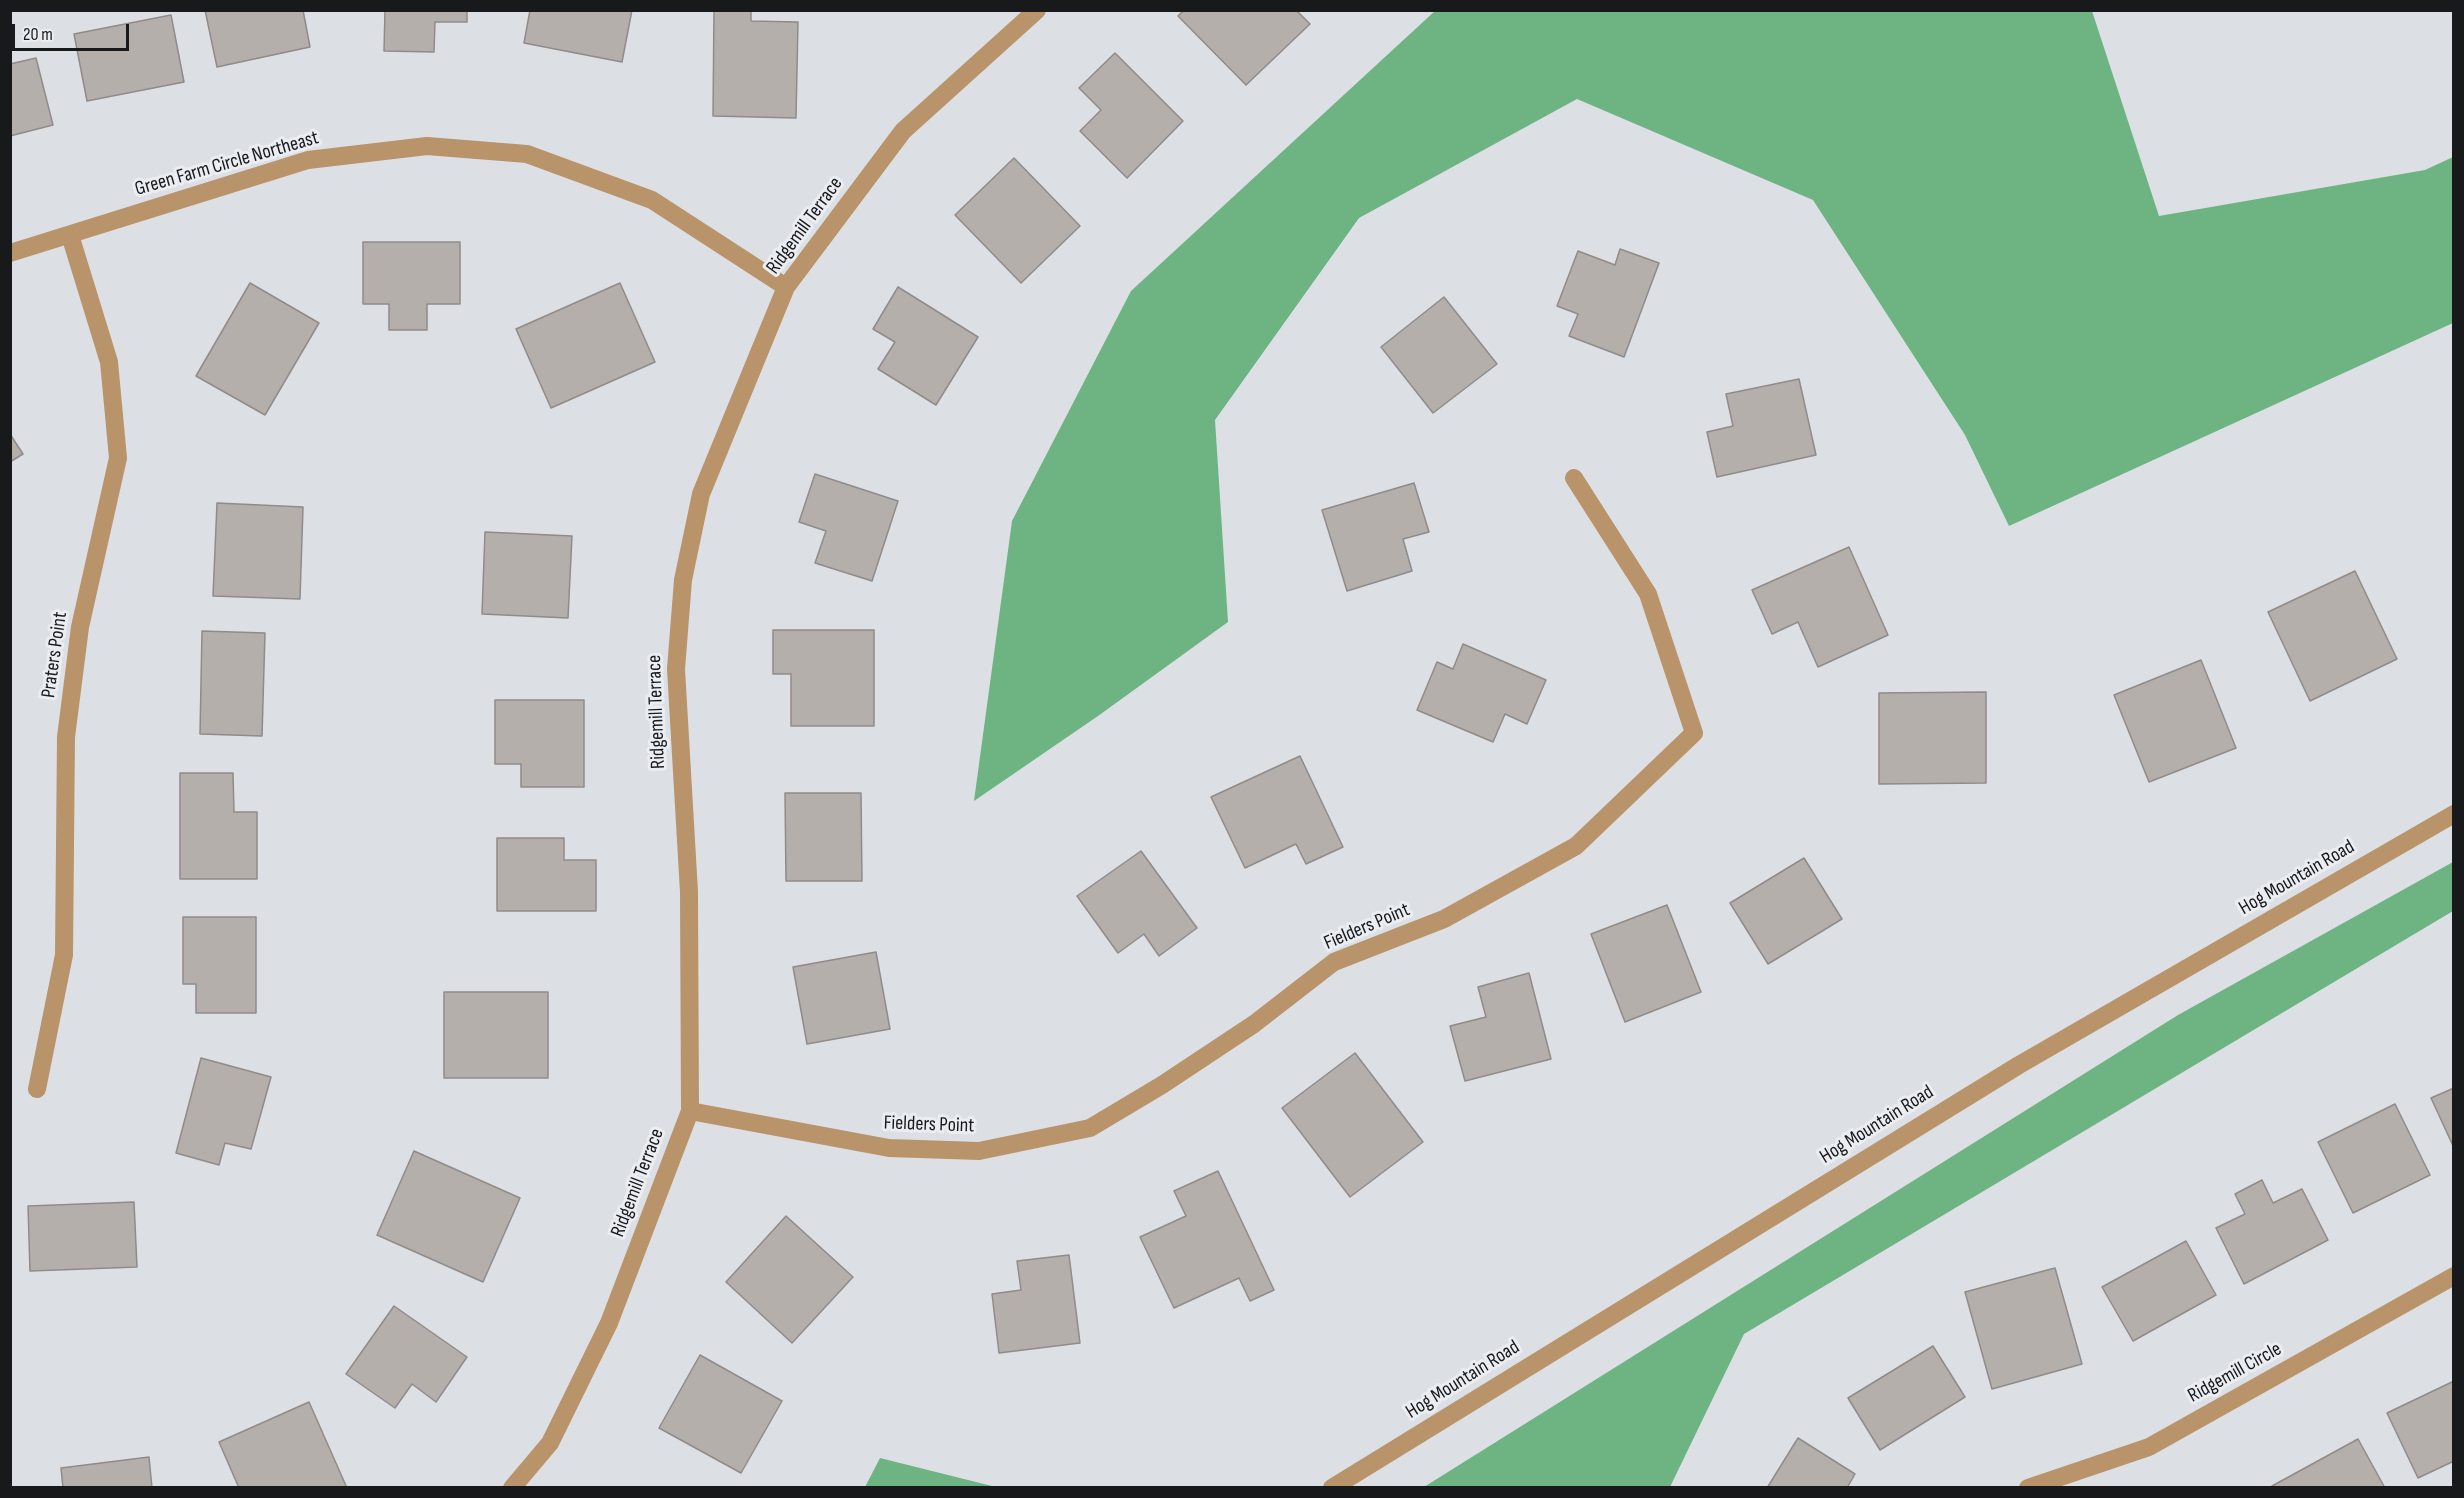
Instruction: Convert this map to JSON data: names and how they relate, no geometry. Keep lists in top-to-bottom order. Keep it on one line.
{"streets":{"street":["Green Farm Circle Northeast","Ridgemill Terrace","Praters Point","Hog Mountain Road","Fielders Point","Ridgemill Circle"]},"crossings":[["Green Farm Circle Northeast","Ridgemill Terrace"],["Green Farm Circle Northeast","Praters Point"],["Ridgemill Terrace","Fielders Point"]],"scale_bar":"20 m"}
